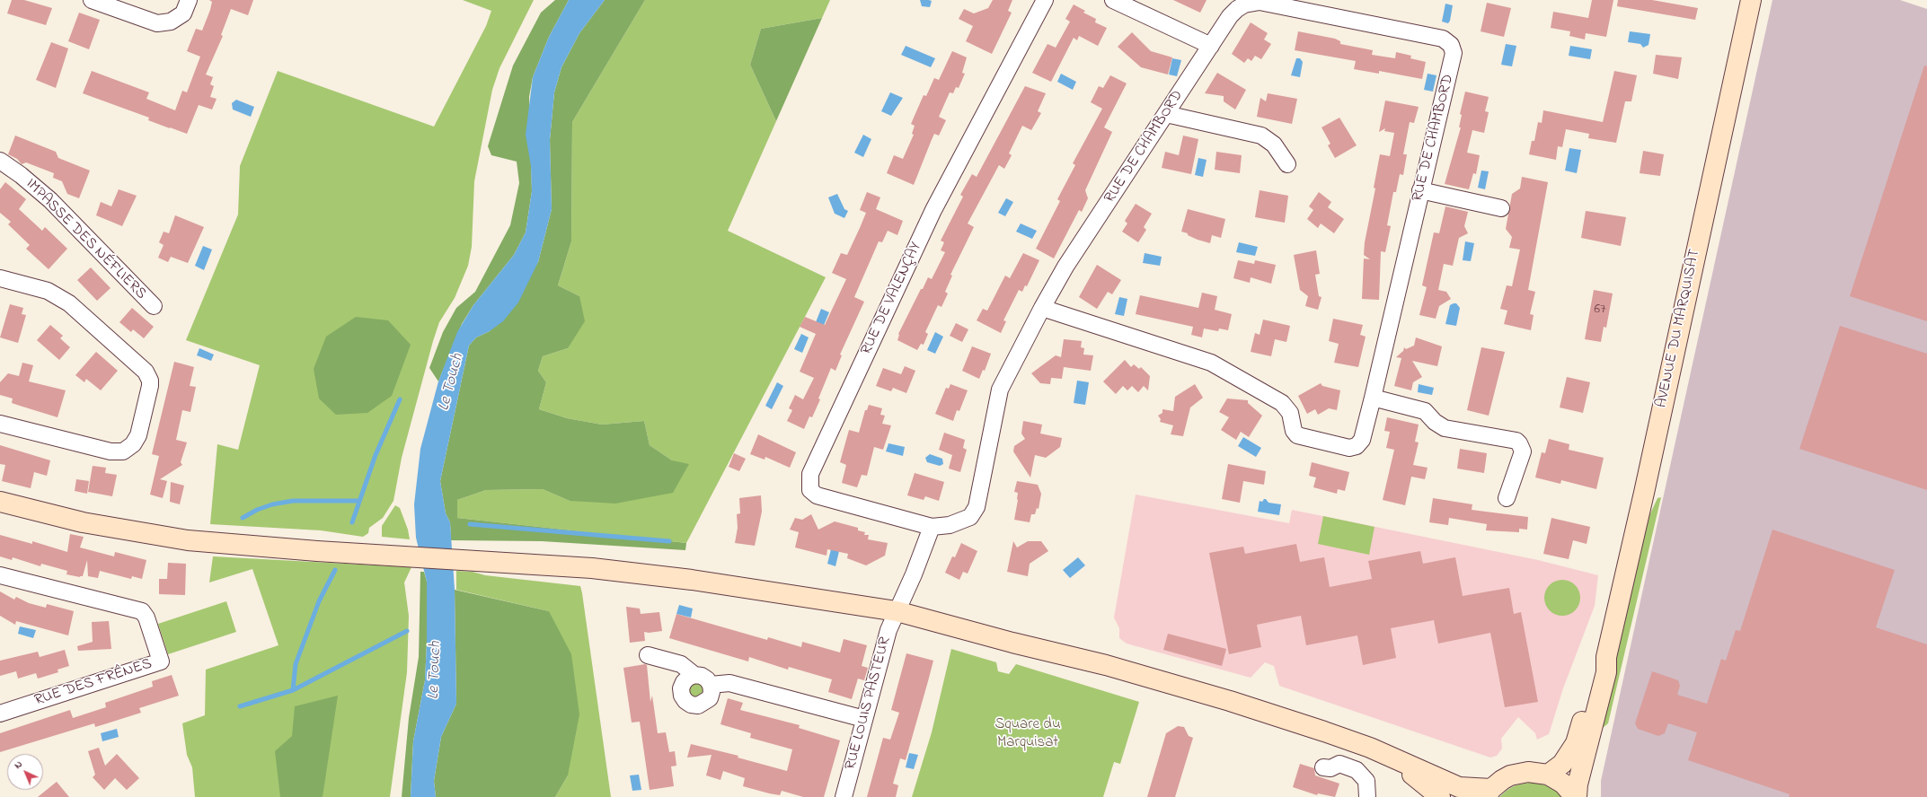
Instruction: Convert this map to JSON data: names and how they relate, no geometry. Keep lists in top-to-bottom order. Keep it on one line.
{"streets":{"main road":["AVENUE DU MARQUISAT"],"street":["RUE DE CHAMBORD","IMPASSE DES NÉFLIERS","RUE DE VALENÇAY","RUE DES FRÊNES","RUE LOUIS PASTEUR"]},"crossings":[["RUE DE CHAMBORD","RUE DE VALENÇAY"]],"water":["Le Touch"],"parks":["Square du Marquisat"],"house_numbers":["67"],"north":"top left"}
